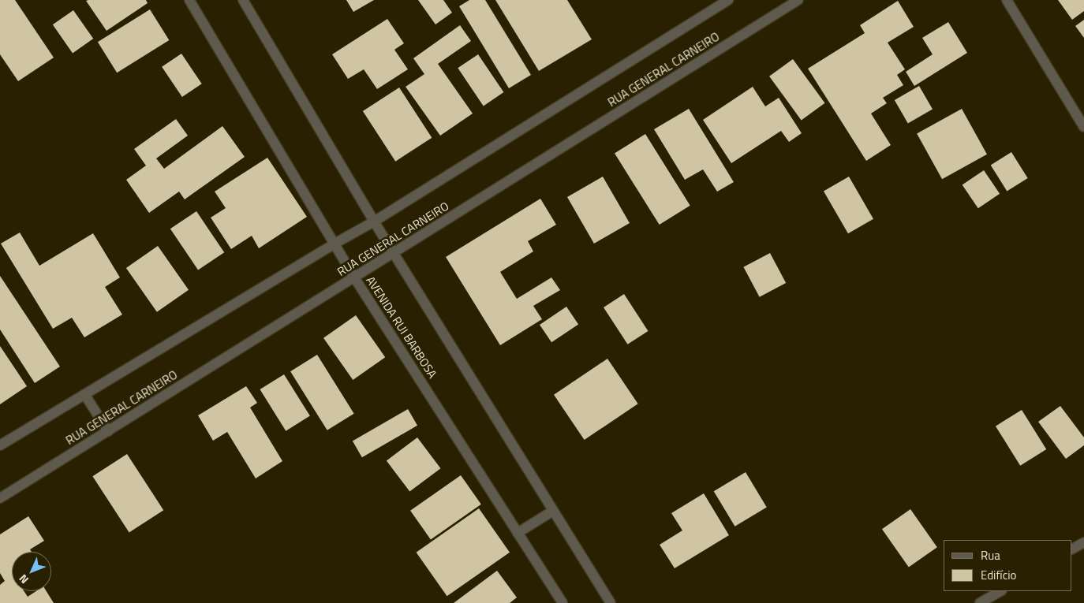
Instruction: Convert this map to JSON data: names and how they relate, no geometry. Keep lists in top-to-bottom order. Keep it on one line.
{"streets":{"street":["RUA GENERAL CARNEIRO","AVENIDA RUI BARBOSA"]},"crossings":[["RUA GENERAL CARNEIRO","AVENIDA RUI BARBOSA"]],"legend":["Rua","Edifício"],"north":"bottom left"}
